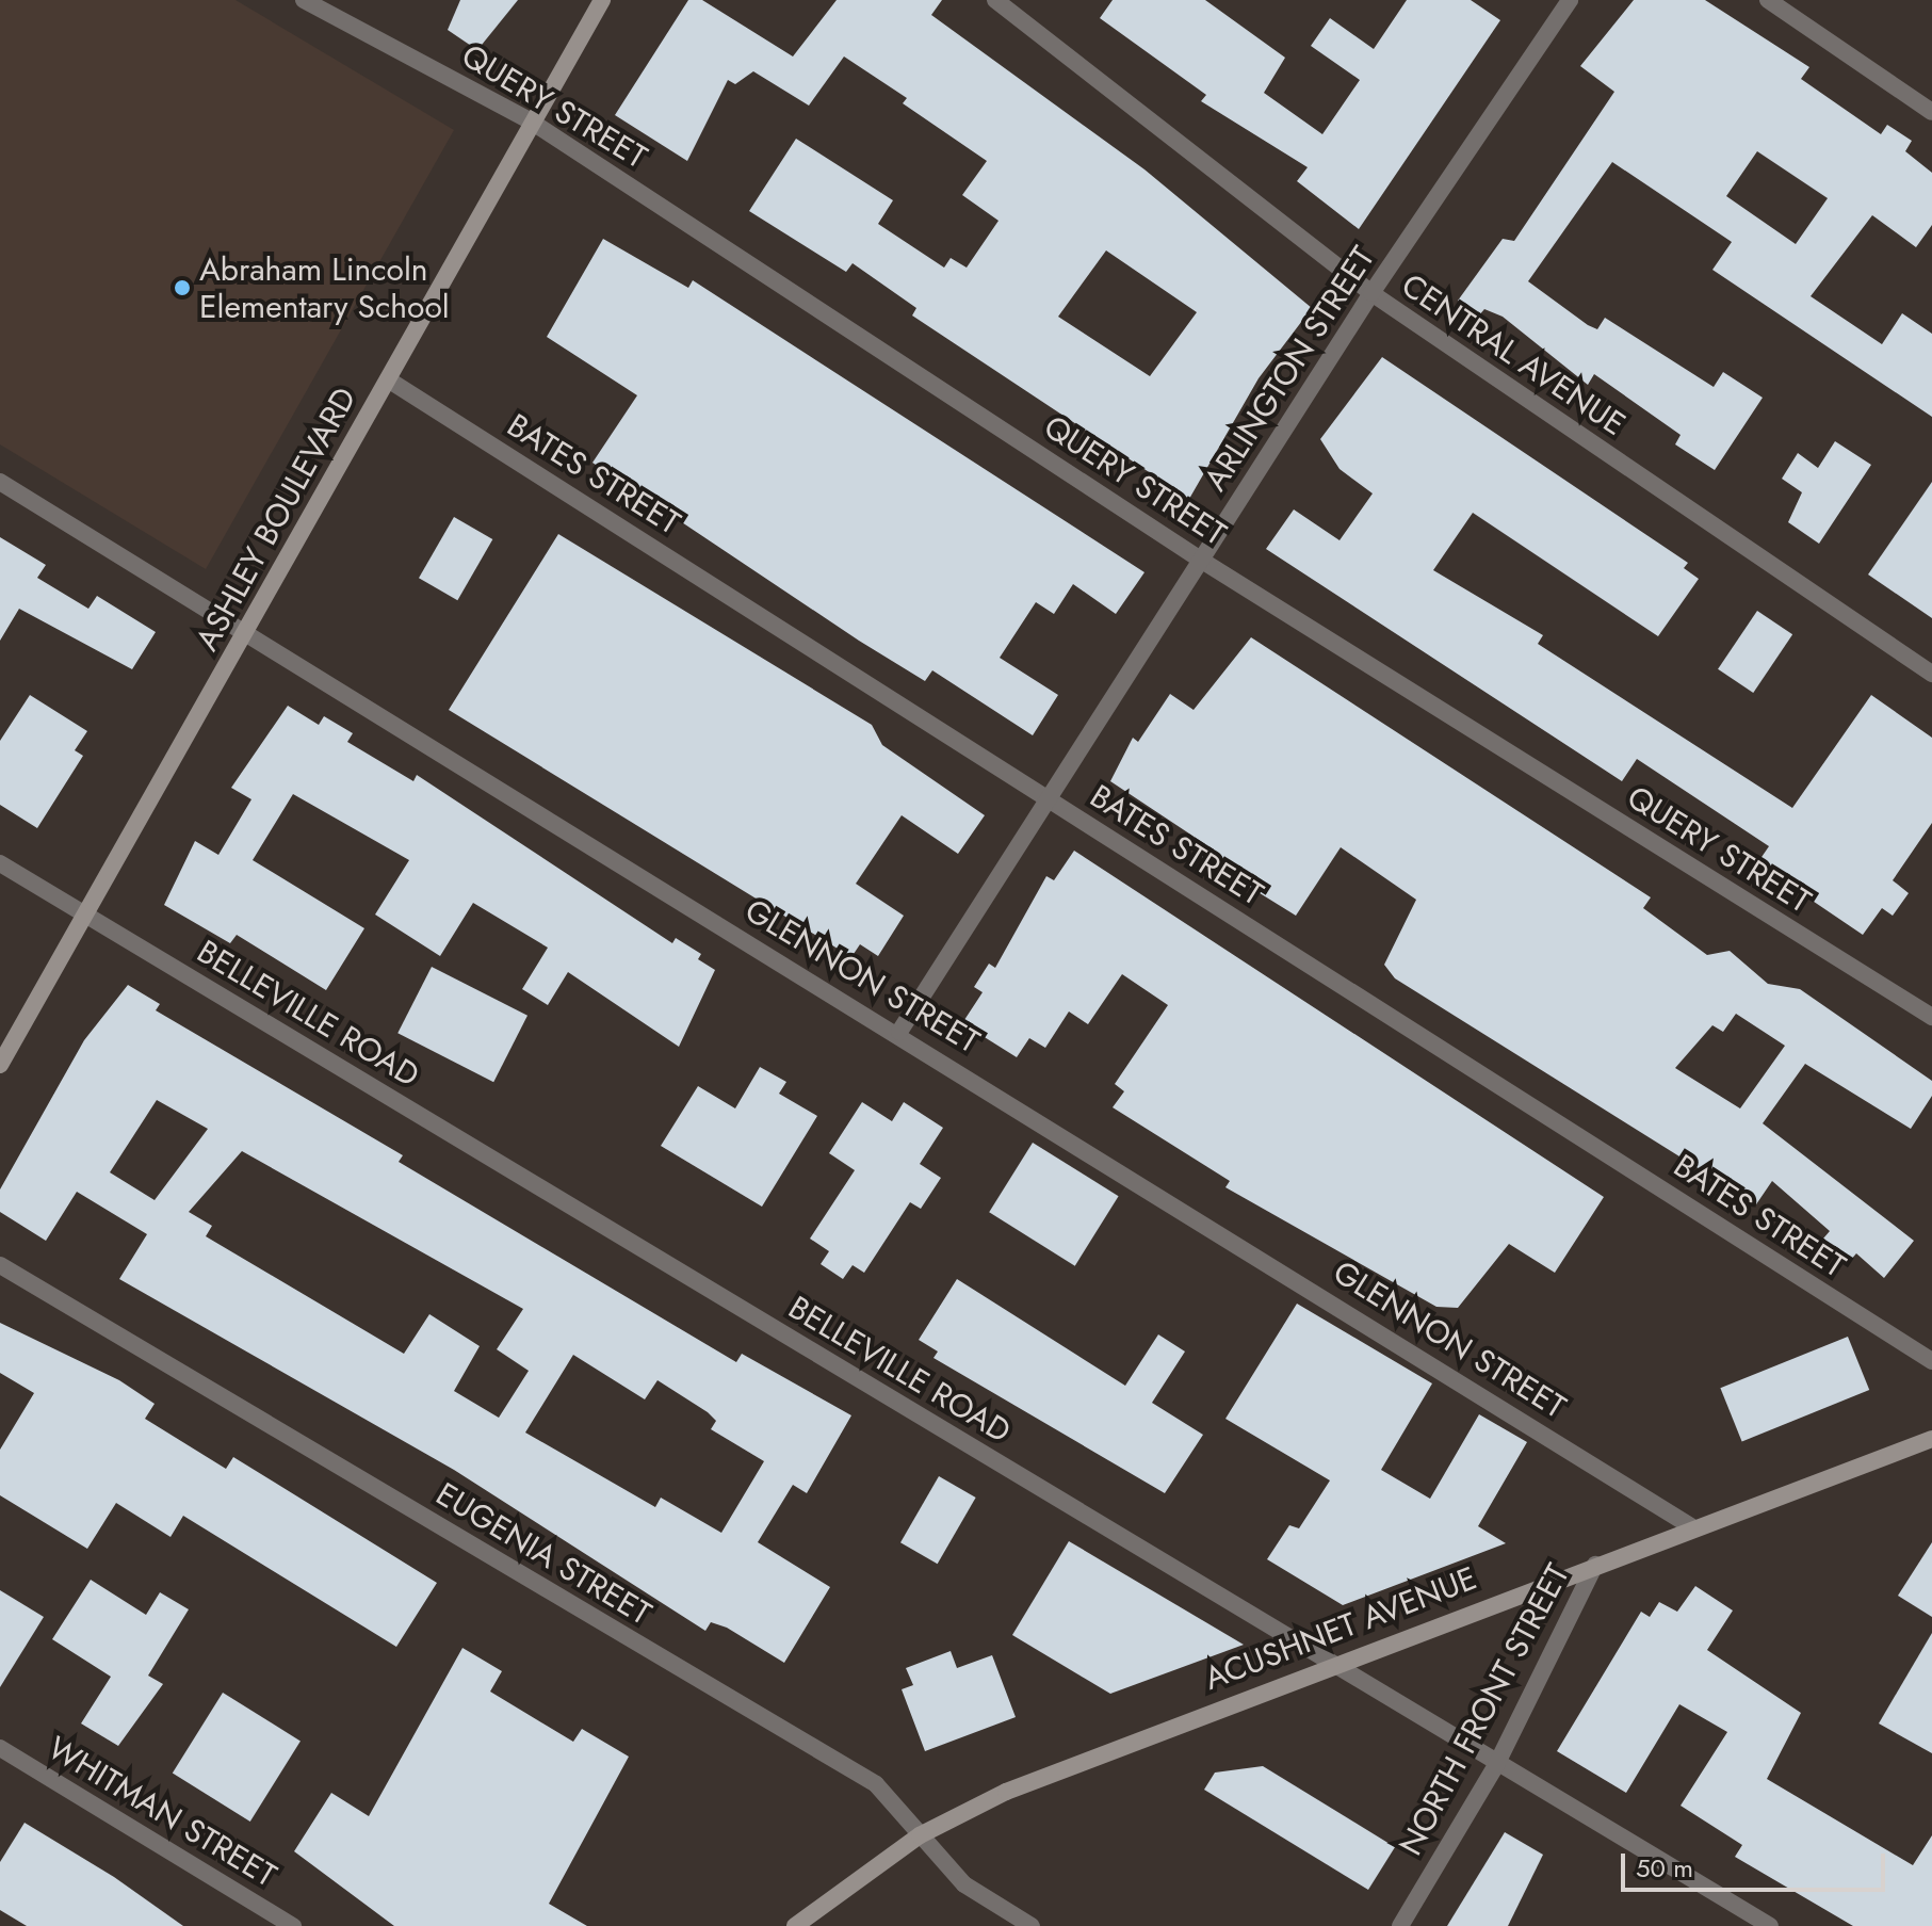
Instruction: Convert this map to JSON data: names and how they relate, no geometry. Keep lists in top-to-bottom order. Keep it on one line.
{"streets":{"main road":["ASHLEY BOULEVARD","ACUSHNET AVENUE"],"street":["QUERY STREET","CENTRAL AVENUE","ARLINGTON STREET","BATES STREET","GLENNON STREET","BELLEVILLE ROAD","EUGENIA STREET","NORTH FRONT STREET","WHITMAN STREET"]},"crossings":[["QUERY STREET","ARLINGTON STREET"],["QUERY STREET","ASHLEY BOULEVARD"],["CENTRAL AVENUE","ARLINGTON STREET"],["ARLINGTON STREET","BATES STREET"],["ARLINGTON STREET","GLENNON STREET"],["BATES STREET","ASHLEY BOULEVARD"],["ASHLEY BOULEVARD","GLENNON STREET"],["ASHLEY BOULEVARD","BELLEVILLE ROAD"],["GLENNON STREET","ACUSHNET AVENUE"],["BELLEVILLE ROAD","ACUSHNET AVENUE"],["BELLEVILLE ROAD","NORTH FRONT STREET"],["EUGENIA STREET","ACUSHNET AVENUE"],["ACUSHNET AVENUE","NORTH FRONT STREET"]],"places":["Abraham Lincoln Elementary School"],"scale_bar":"50 m"}
